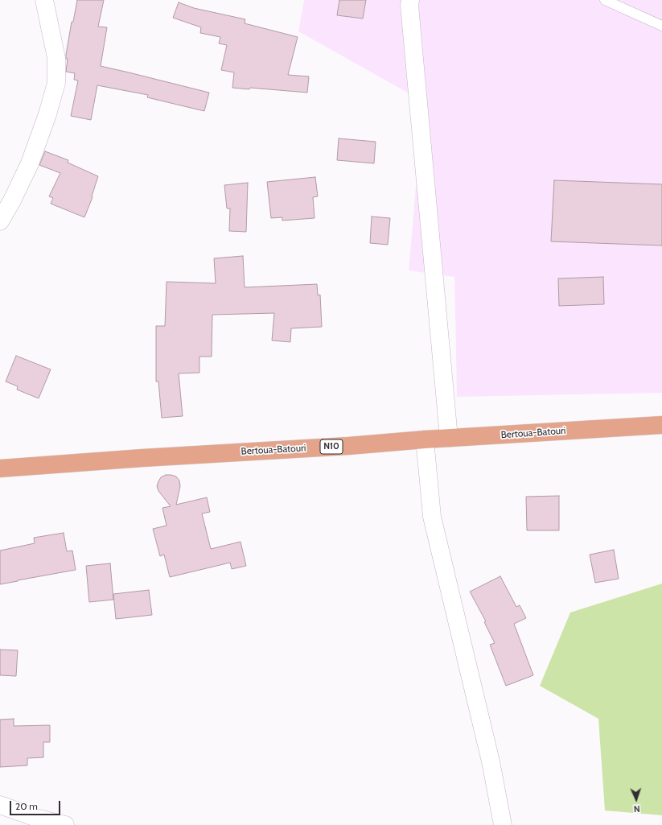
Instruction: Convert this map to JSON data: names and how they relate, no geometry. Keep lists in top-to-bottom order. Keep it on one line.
{"streets":{"highway":["Bertoua-Batouri","N10"]},"scale_bar":"20 m","north":"bottom"}
